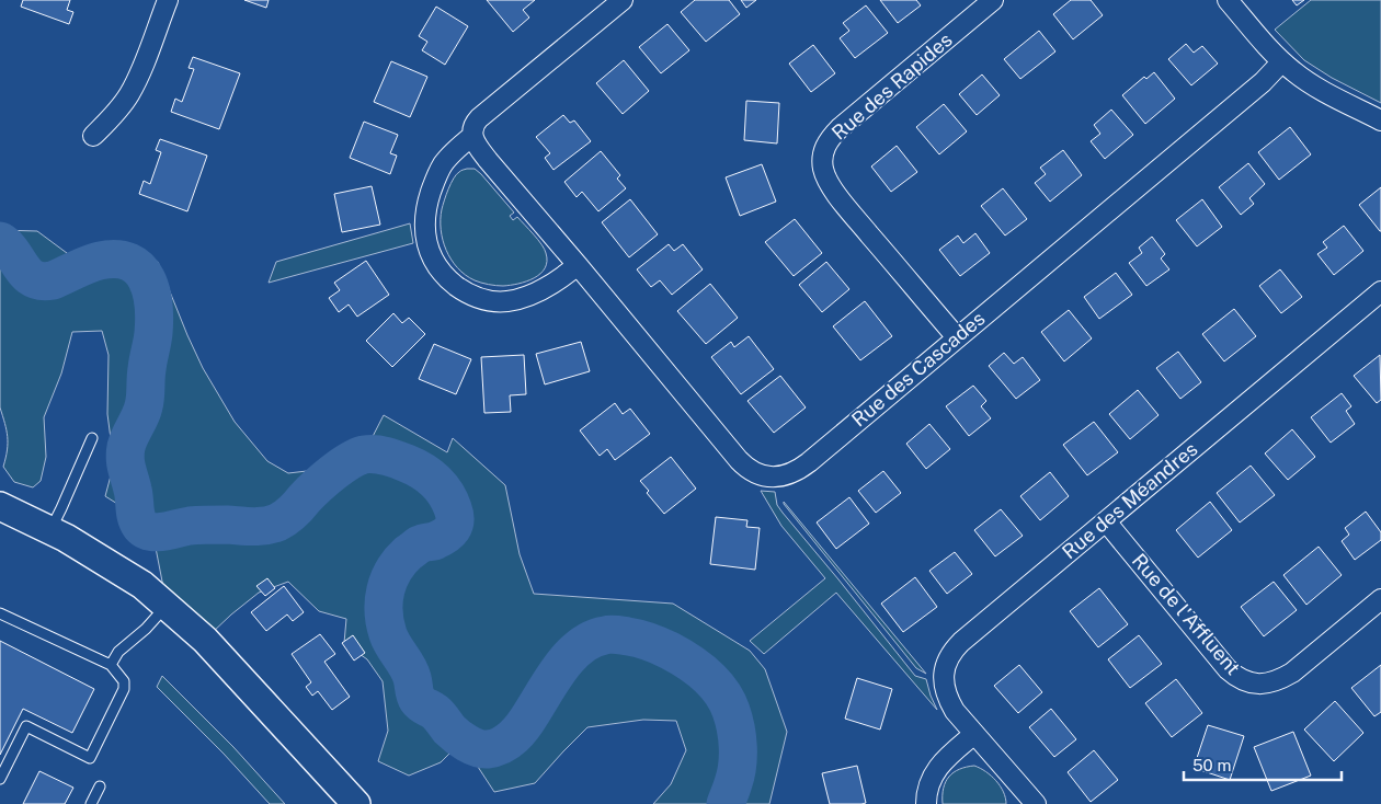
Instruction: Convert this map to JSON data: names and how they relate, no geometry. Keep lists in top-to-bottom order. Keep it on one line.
{"streets":{"street":["Rue des Rapides","Rue des Cascades","Rue des Méandres","Rue de l'Affluent"]},"crossings":[["Rue des Rapides","Rue des Cascades"],["Rue des Méandres","Rue de l'Affluent"]],"scale_bar":"50 m"}
